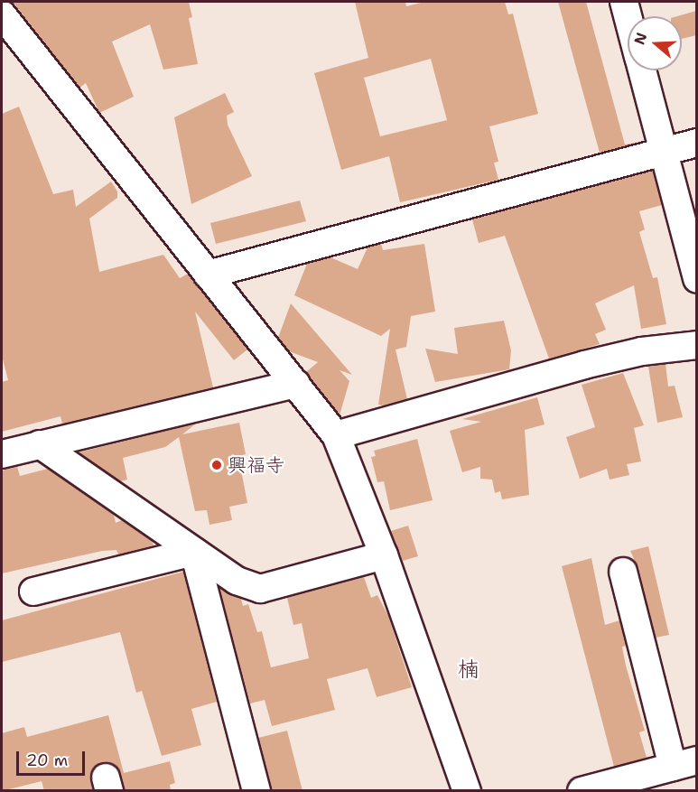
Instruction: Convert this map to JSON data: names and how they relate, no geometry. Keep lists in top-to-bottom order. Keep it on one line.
{"districts":["楠"],"places":["興福寺"],"scale_bar":"20 m","north":"left"}
